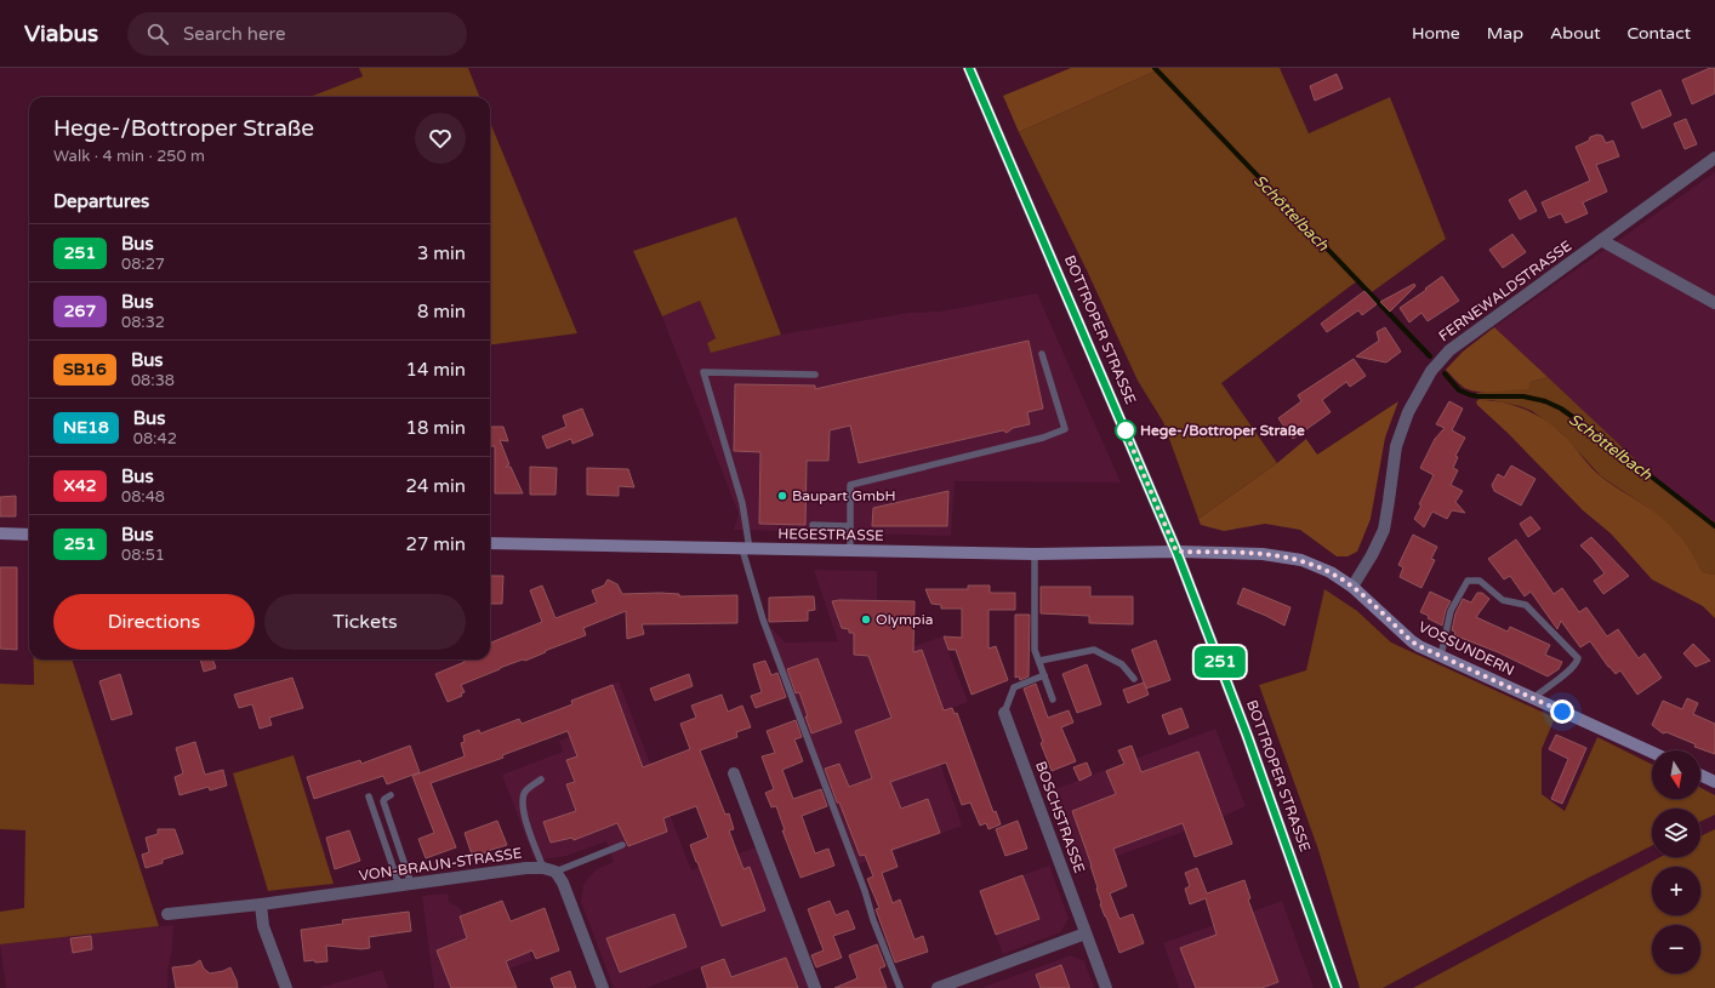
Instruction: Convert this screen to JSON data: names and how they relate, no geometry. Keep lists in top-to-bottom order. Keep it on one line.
{"streets":{"street":["FERNEWALDSTRASSE","BOTTROPER STRASSE","HEGESTRASSE","VOSSUNDERN","BOSCHSTRASSE","VON-BRAUN-STRASSE"]},"crossings":[["FERNEWALDSTRASSE","VOSSUNDERN"],["BOTTROPER STRASSE","HEGESTRASSE"],["BOTTROPER STRASSE","VOSSUNDERN"],["HEGESTRASSE","VOSSUNDERN"]],"water":["Schöttelbach"],"places":["Hege-/Bottroper Straße","Baupart GmbH","Olympia"],"lines":["bus line 251"],"north":"bottom","page":{"header":"Viabus","search":"Search here","nav":["Home","Map","About","Contact"],"on_map":"251","heading":[["Hege-/Bottroper Straße","Walk · 4 min · 250 m"],"Departures"],"list":[{"mark":"251","name":"Bus","note":"08:27","value":"3 min"},{"mark":"267","name":"Bus","note":"08:32","value":"8 min"},{"mark":"SB16","name":"Bus","note":"08:38","value":"14 min"},{"mark":"NE18","name":"Bus","note":"08:42","value":"18 min"},{"mark":"X42","name":"Bus","note":"08:48","value":"24 min"},{"mark":"251","name":"Bus","note":"08:51","value":"27 min"}],"buttons":["Directions","Tickets"],"map_buttons":["+","−"]}}
